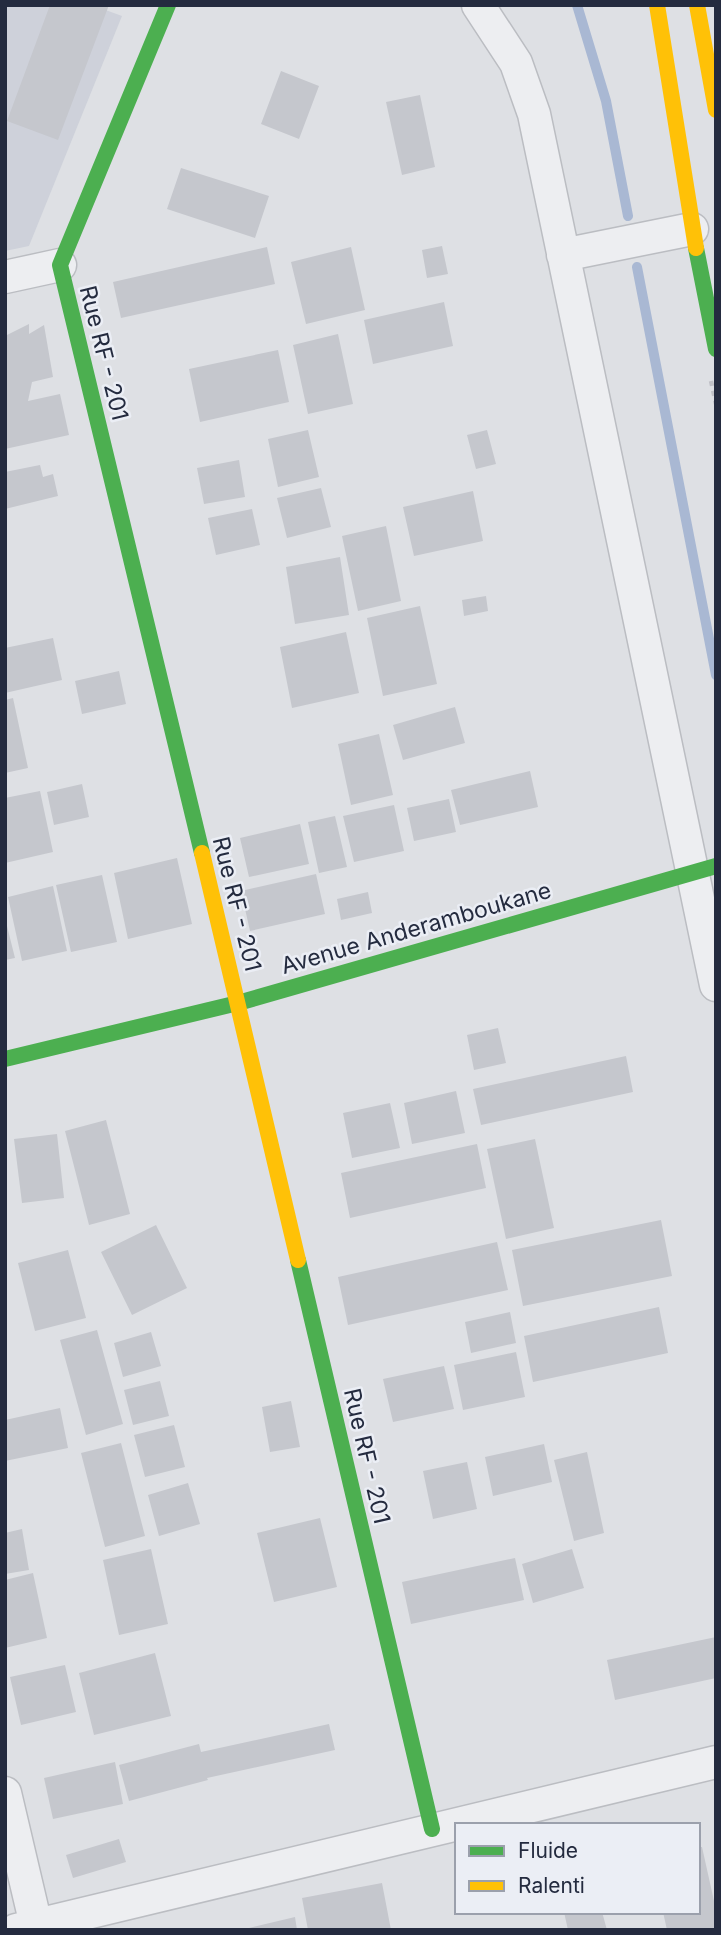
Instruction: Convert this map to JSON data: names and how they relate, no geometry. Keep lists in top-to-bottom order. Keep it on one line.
{"streets":{"street":["Rue RF - 201","Avenue Anderamboukane"]},"crossings":[["Rue RF - 201","Avenue Anderamboukane"]],"legend":["Fluide","Ralenti"]}
